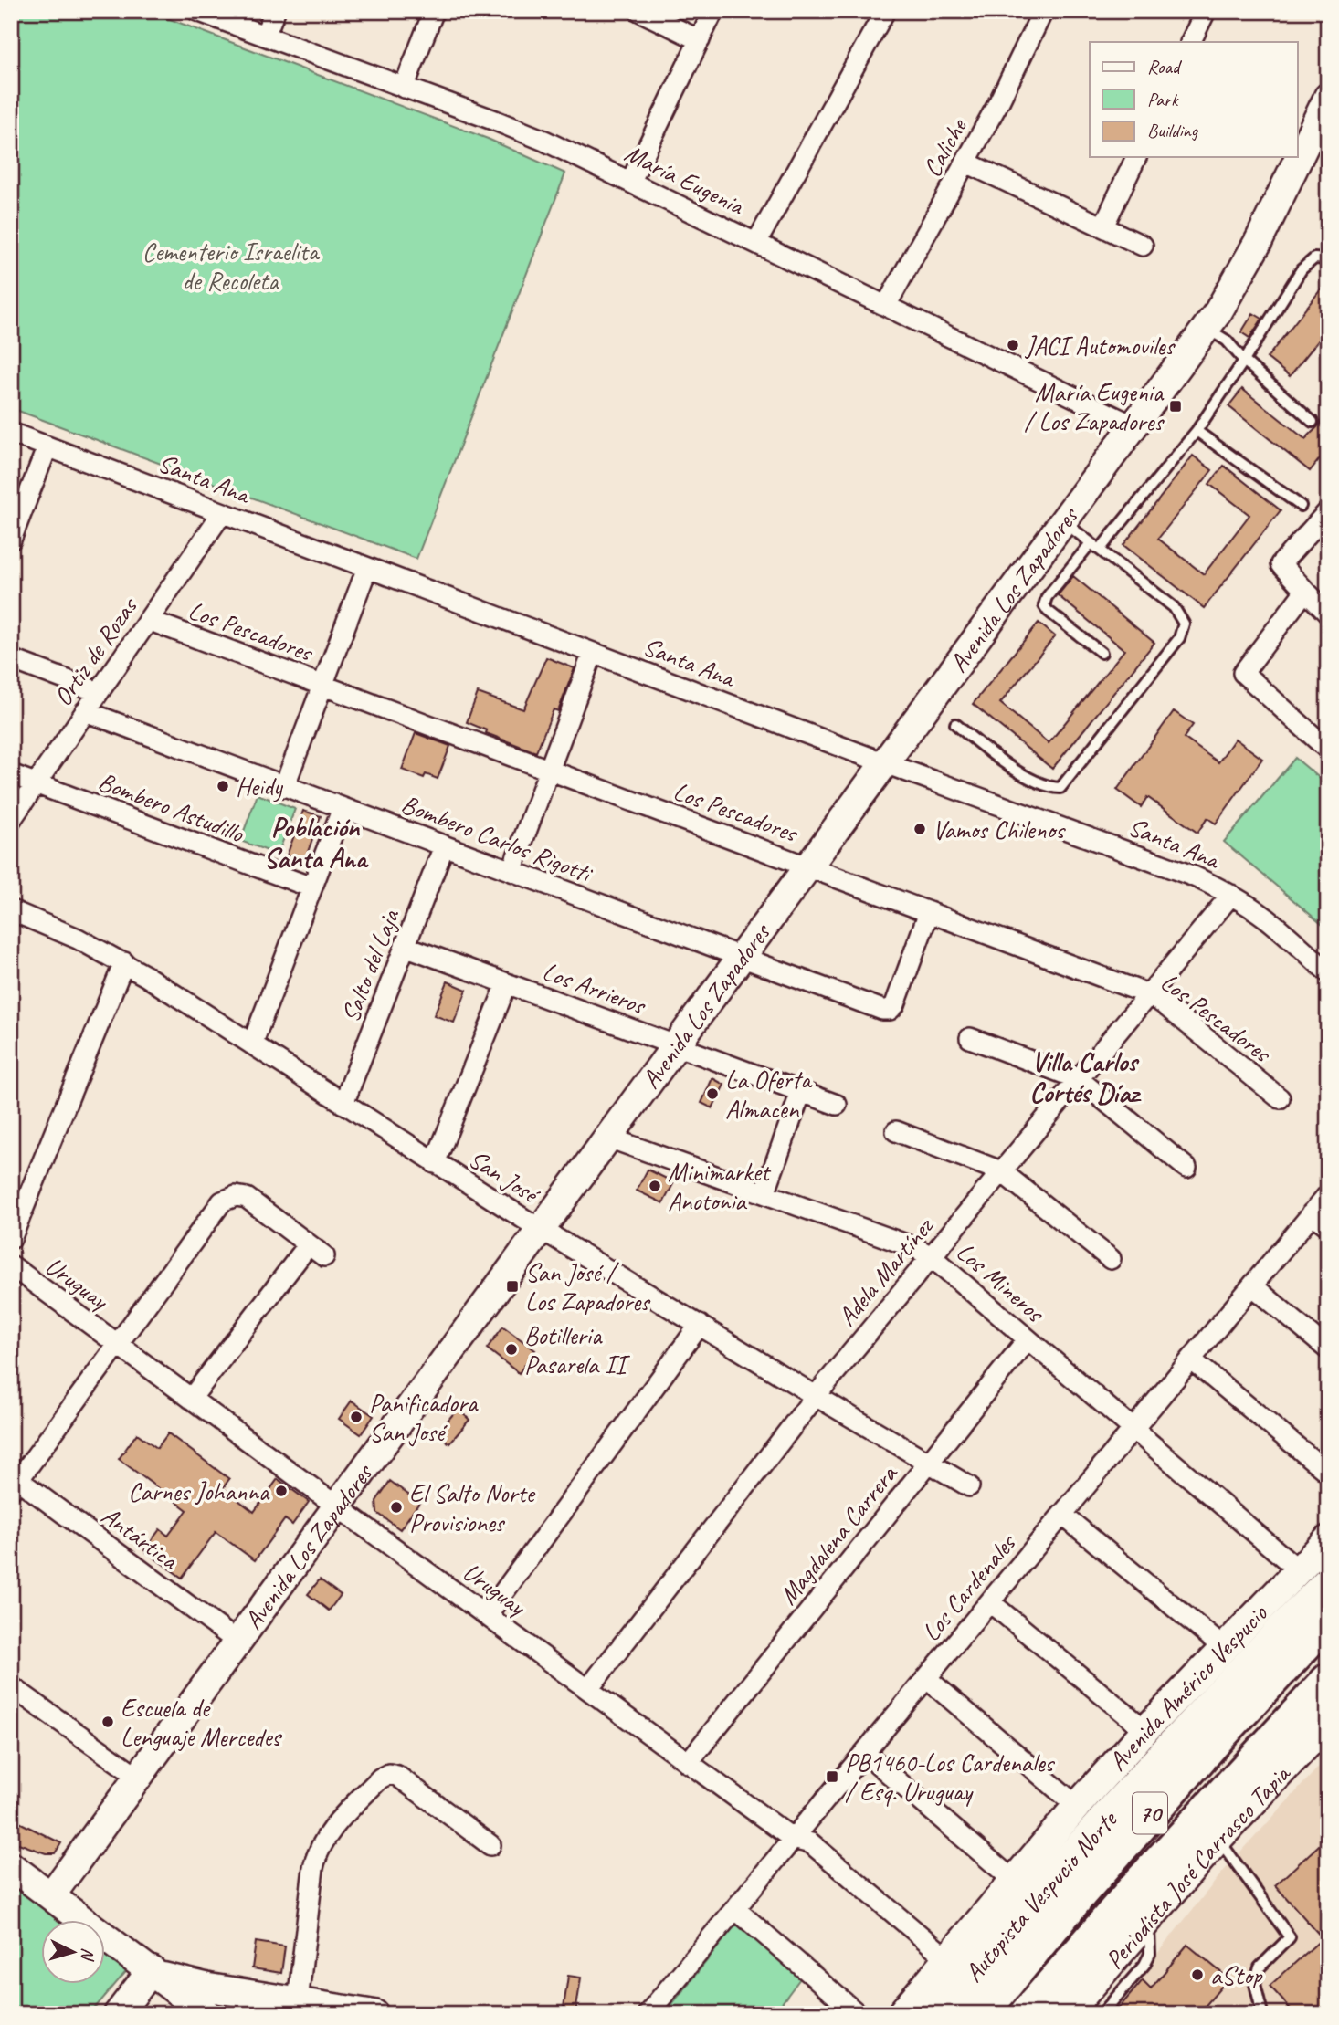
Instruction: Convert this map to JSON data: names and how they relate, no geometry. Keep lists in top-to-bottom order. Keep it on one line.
{"streets":{"highway":["70","Autopista Vespucio Norte"],"main road":["Avenida Los Zapadores","Avenida Américo Vespucio","Periodista José Carrasco Tapia"],"street":["Caliche","María Eugenia","Santa Ana","Los Pescadores","Ortiz de Rozas","Bombero Astudillo","Bombero Carlos Rigotti","Salto del Laja","Los Arrieros","San José","Adela Martínez","Los Mineros","Uruguay","Magdalena Carrera","Antártica","Los Cardenales"]},"crossings":[["Caliche","María Eugenia"],["María Eugenia","Avenida Los Zapadores"],["Santa Ana","Avenida Los Zapadores"],["Santa Ana","Ortiz de Rozas"],["Santa Ana","Adela Martínez"],["Avenida Los Zapadores","Los Pescadores"],["Avenida Los Zapadores","Bombero Carlos Rigotti"],["Avenida Los Zapadores","Los Arrieros"],["Avenida Los Zapadores","San José"],["Avenida Los Zapadores","Los Mineros"],["Avenida Los Zapadores","Uruguay"],["Avenida Los Zapadores","Antártica"],["Los Pescadores","Ortiz de Rozas"],["Los Pescadores","Bombero Carlos Rigotti"],["Los Pescadores","Adela Martínez"],["Ortiz de Rozas","Bombero Astudillo"],["Ortiz de Rozas","Bombero Carlos Rigotti"],["Bombero Carlos Rigotti","Salto del Laja"],["Salto del Laja","Los Arrieros"],["Salto del Laja","San José"],["San José","Adela Martínez"],["San José","Magdalena Carrera"],["Adela Martínez","Los Mineros"],["Adela Martínez","Uruguay"],["Los Mineros","Magdalena Carrera"],["Los Mineros","Los Cardenales"],["Los Mineros","Avenida Américo Vespucio"],["Los Mineros","Autopista Vespucio Norte"],["Uruguay","Magdalena Carrera"],["Uruguay","Los Cardenales"],["Uruguay","Avenida Américo Vespucio"],["Avenida Américo Vespucio","Autopista Vespucio Norte"]],"districts":["Población Santa Ana","Villa Carlos Cortés Díaz"],"parks":["Cementerio Israelita de Recoleta"],"places":{"other":["JACI Automoviles","Heidy","Vamos Chilenos","La Oferta Almacen","Minimarket Anotonia","Botilleria Pasarela II","Panificadora San José","Carnes Johanna","El Salto Norte Provisiones","Escuela de Lenguaje Mercedes","aStop"],"transit":["María Eugenia / Los Zapadores","San José / Los Zapadores","PB1460-Los Cardenales / Esq. Uruguay"]},"legend":["Road","Park","Building"],"north":"right"}
